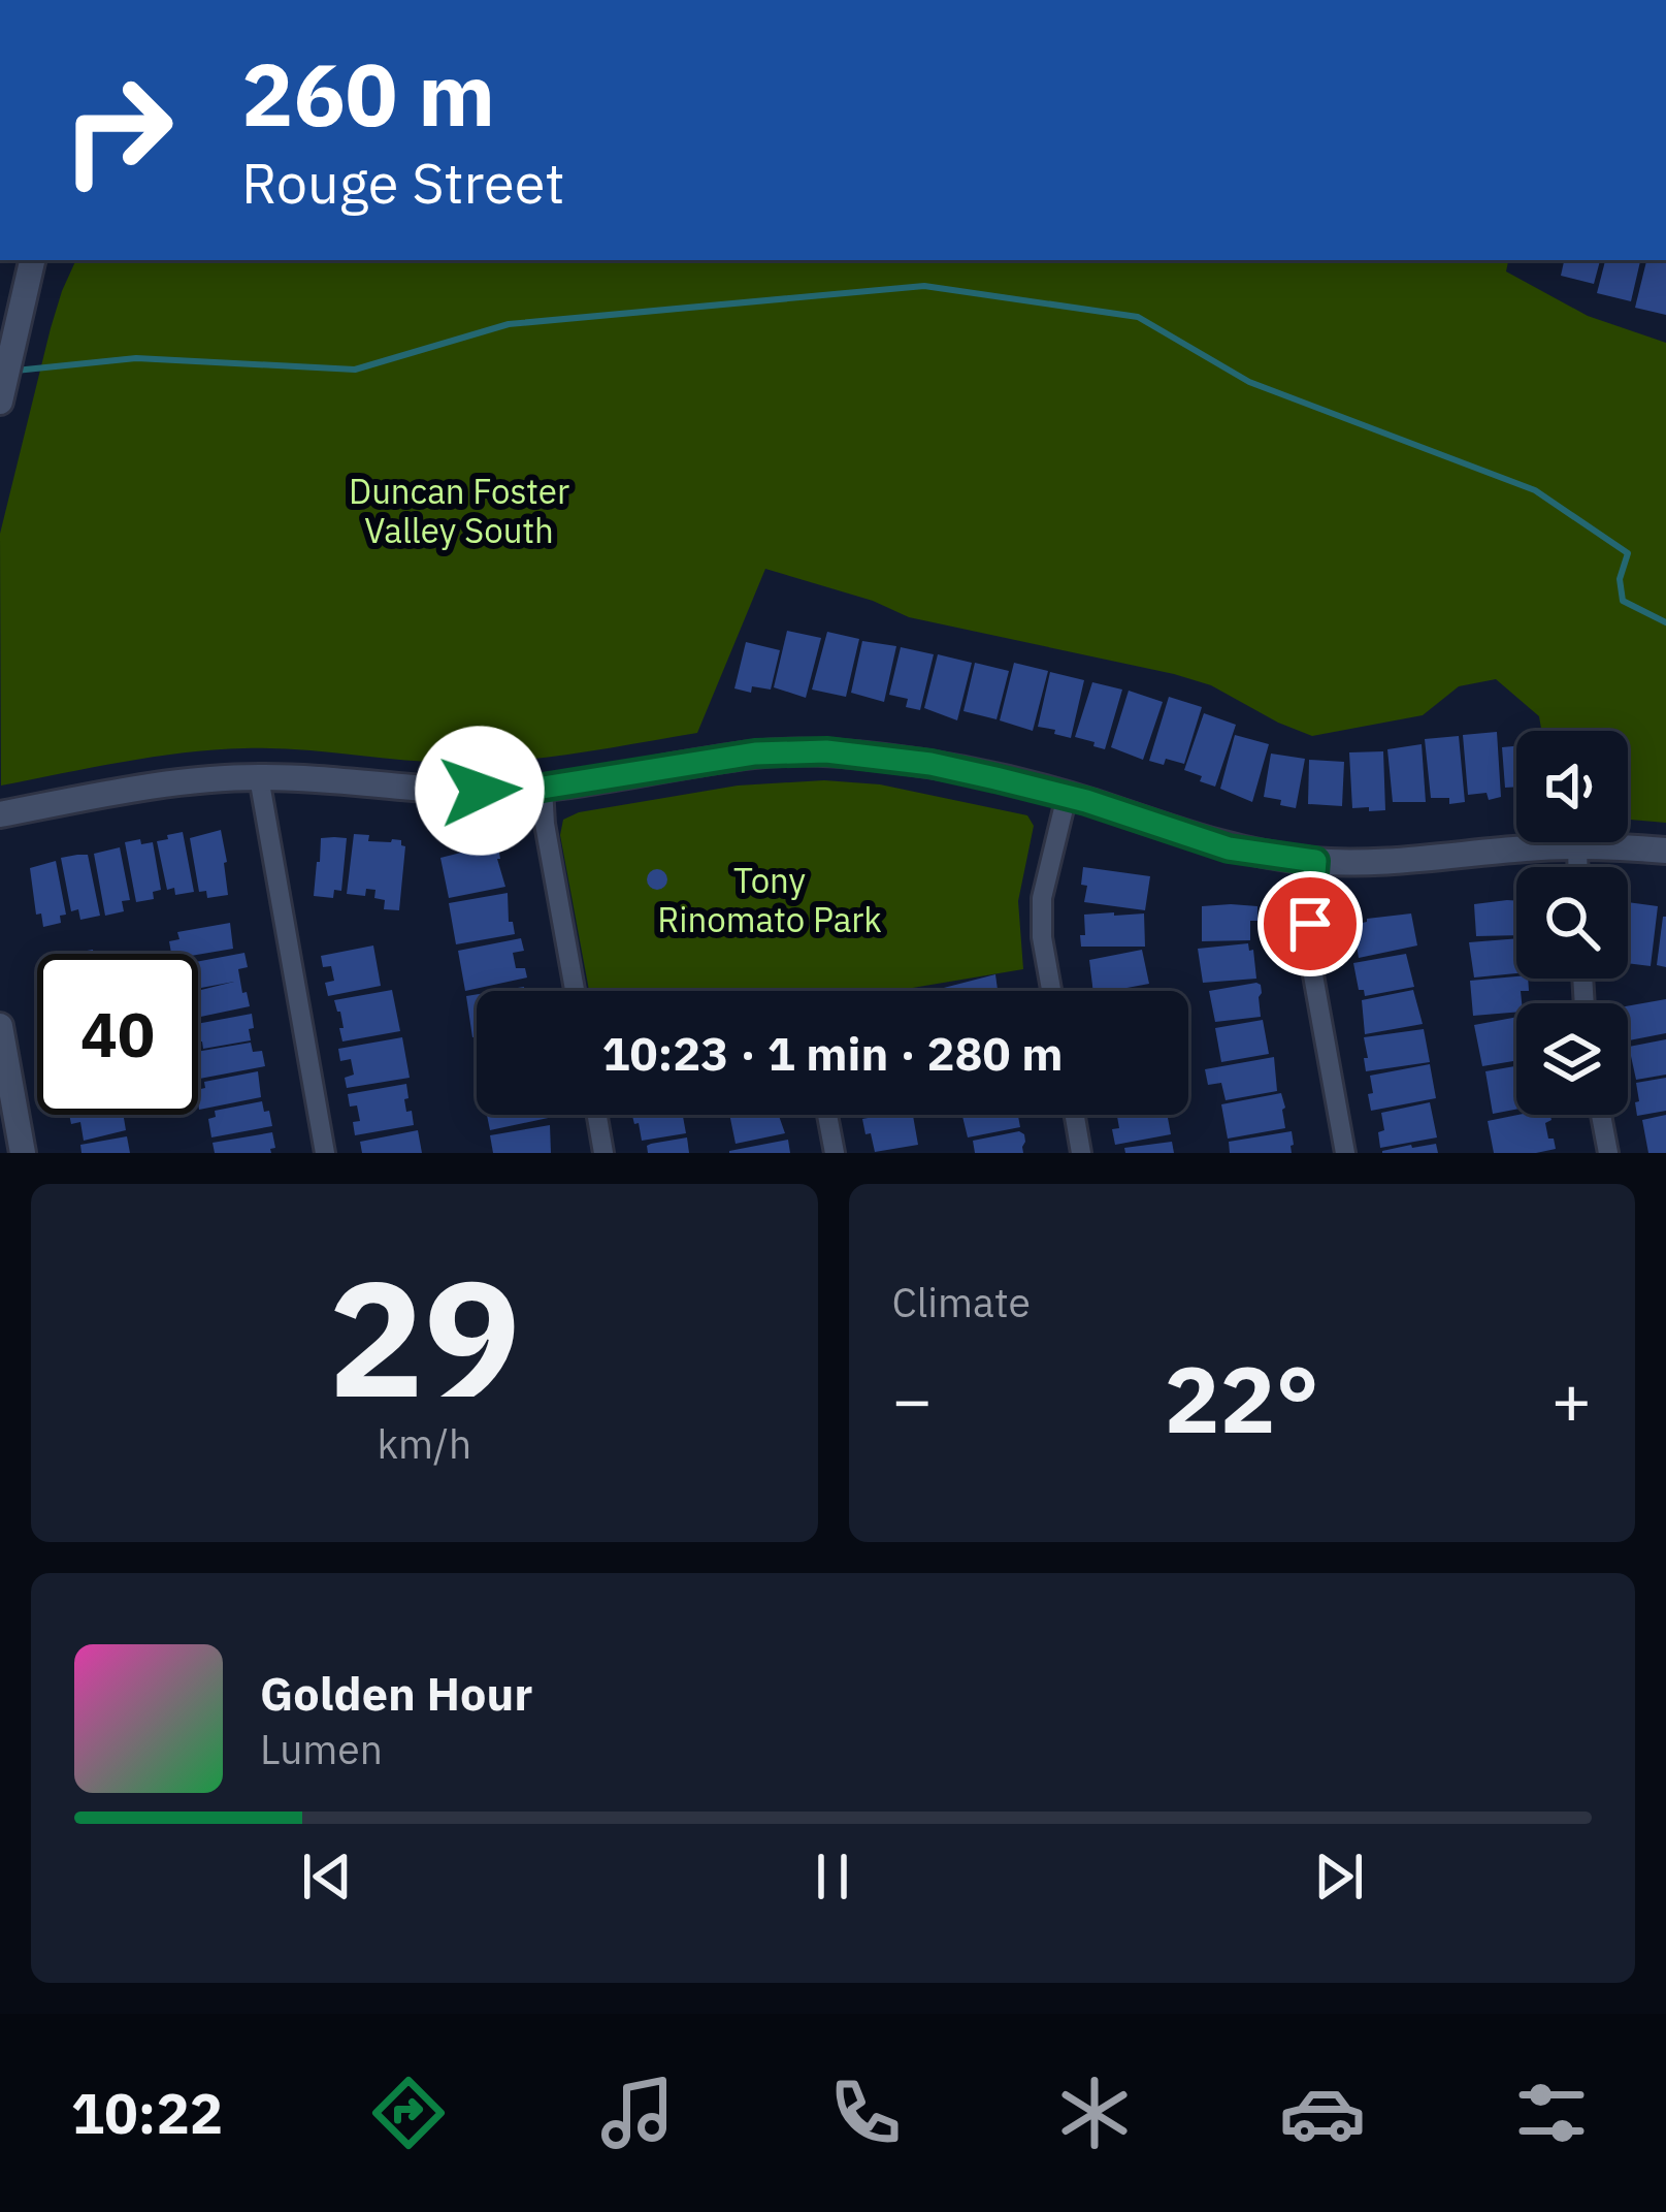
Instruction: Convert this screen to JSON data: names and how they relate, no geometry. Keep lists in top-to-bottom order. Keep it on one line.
{"parks":["Duncan Foster Valley South","Tony Rinomato Park"],"page":{"turn":["260 m","Rouge Street"],"limit":"40","trip":"10:23 · 1 min · 280 m","tile":[["29","km/h"],"Climate"],"heat":["−","22°","+"],"song":["Golden Hour","Lumen"],"tabs":"10:22"}}
